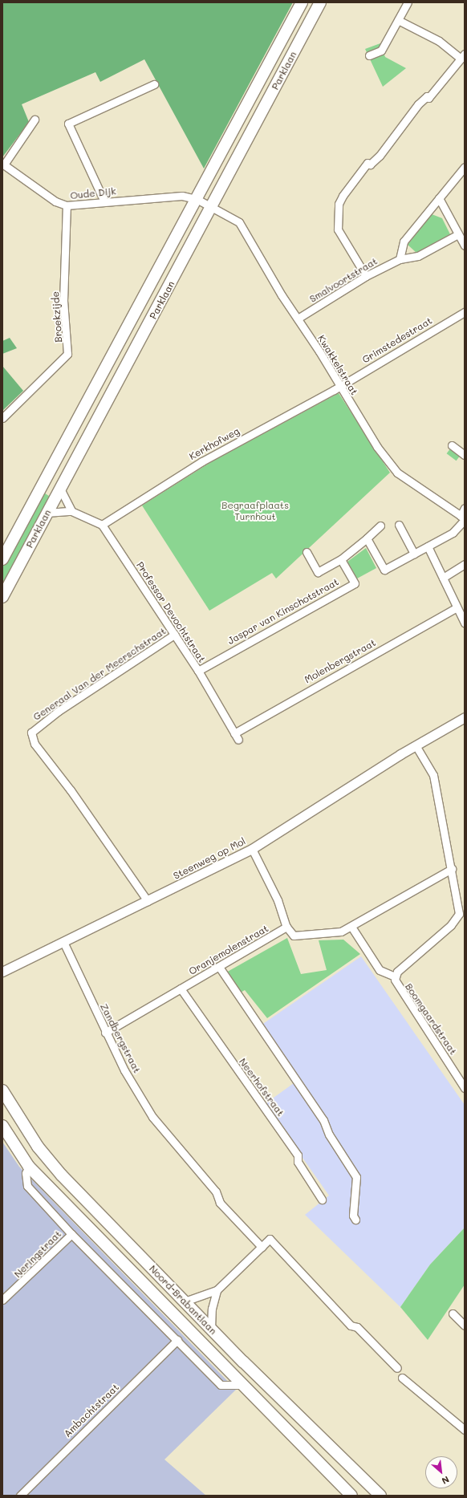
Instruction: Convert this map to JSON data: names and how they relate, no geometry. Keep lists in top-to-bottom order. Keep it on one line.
{"streets":{"main road":["Parklaan","Noord-Brabantlaan"],"street":["Oude Dijk","Smalvoortstraat","Broekzijde","Grimstedestraat","Kwakkelstraat","Kerkhofweg","Jaspar van Kinschotstraat","Professor Devochtstraat","Molenbergstraat","Generaal Van der Meerschstraat","Steenweg op Mol","Oranjemolenstraat","Boomgaardstraat","Zandbergstraat","Neerhofstraat","Neringstraat","Ambachtstraat"]},"crossings":[["Parklaan","Oude Dijk"],["Parklaan","Kwakkelstraat"],["Oude Dijk","Broekzijde"],["Oude Dijk","Kwakkelstraat"],["Smalvoortstraat","Kwakkelstraat"],["Grimstedestraat","Kwakkelstraat"],["Grimstedestraat","Kerkhofweg"],["Kwakkelstraat","Kerkhofweg"],["Kerkhofweg","Professor Devochtstraat"],["Jaspar van Kinschotstraat","Professor Devochtstraat"],["Professor Devochtstraat","Molenbergstraat"],["Professor Devochtstraat","Generaal Van der Meerschstraat"],["Generaal Van der Meerschstraat","Steenweg op Mol"],["Steenweg op Mol","Boomgaardstraat"],["Steenweg op Mol","Zandbergstraat"],["Oranjemolenstraat","Zandbergstraat"],["Oranjemolenstraat","Neerhofstraat"]],"parks":["Begraafplaats Turnhout"],"north":"bottom right"}
